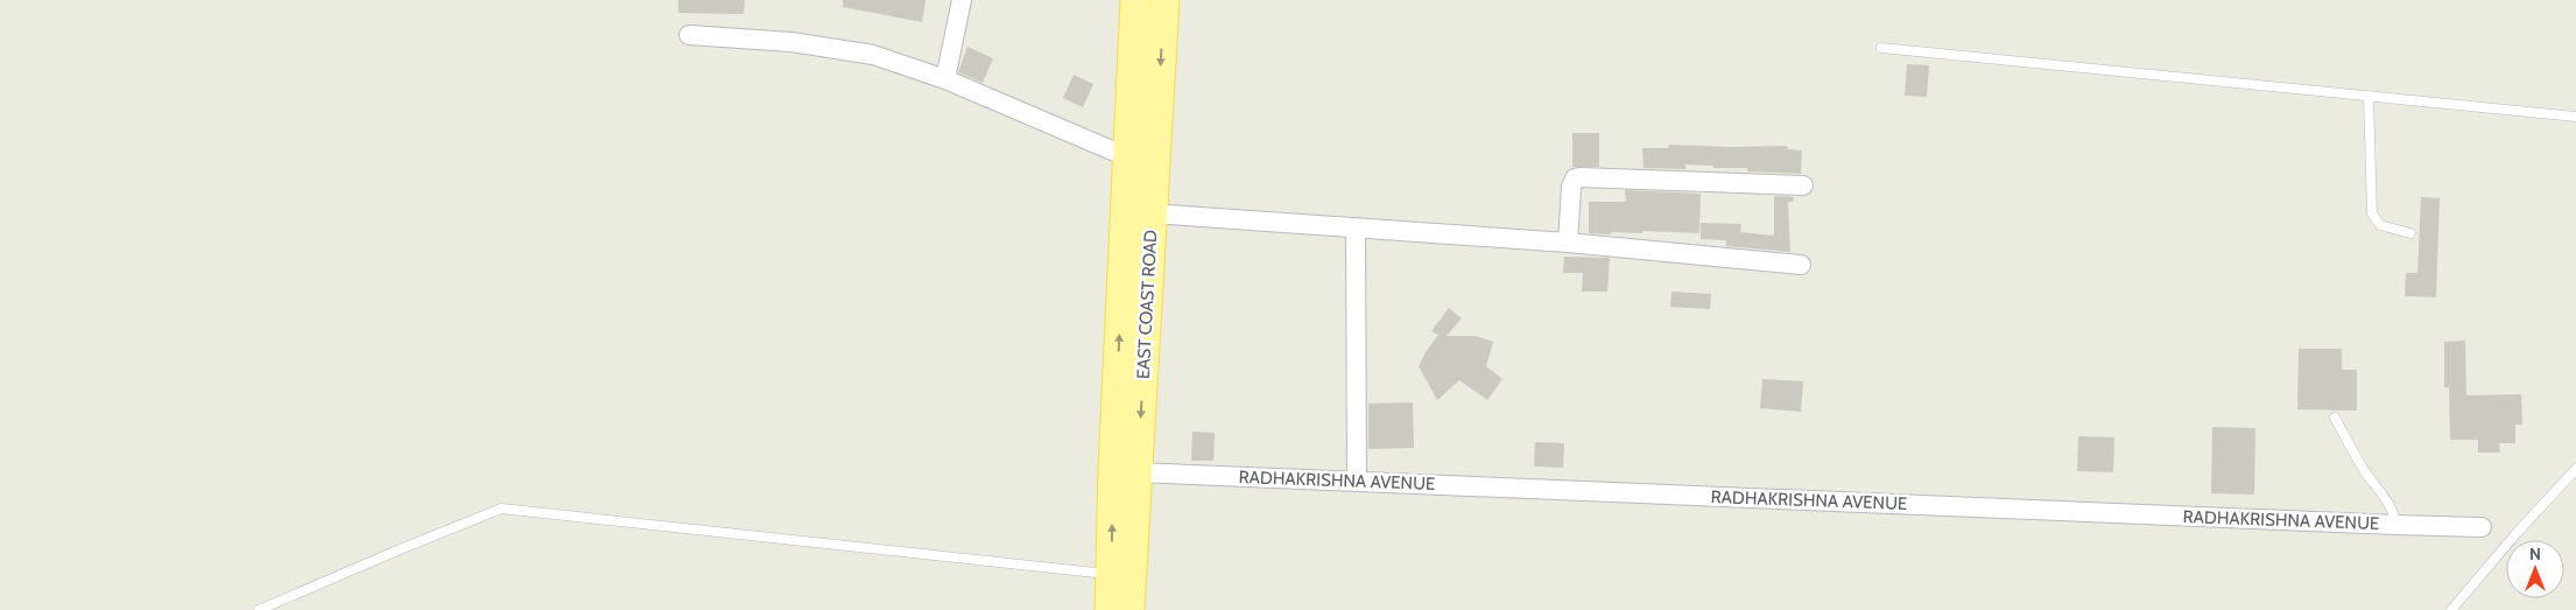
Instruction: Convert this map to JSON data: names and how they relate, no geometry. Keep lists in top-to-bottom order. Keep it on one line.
{"streets":{"main road":["EAST COAST ROAD"],"street":["RADHAKRISHNA AVENUE"]},"crossings":[["EAST COAST ROAD","RADHAKRISHNA AVENUE"]],"north":"top"}
